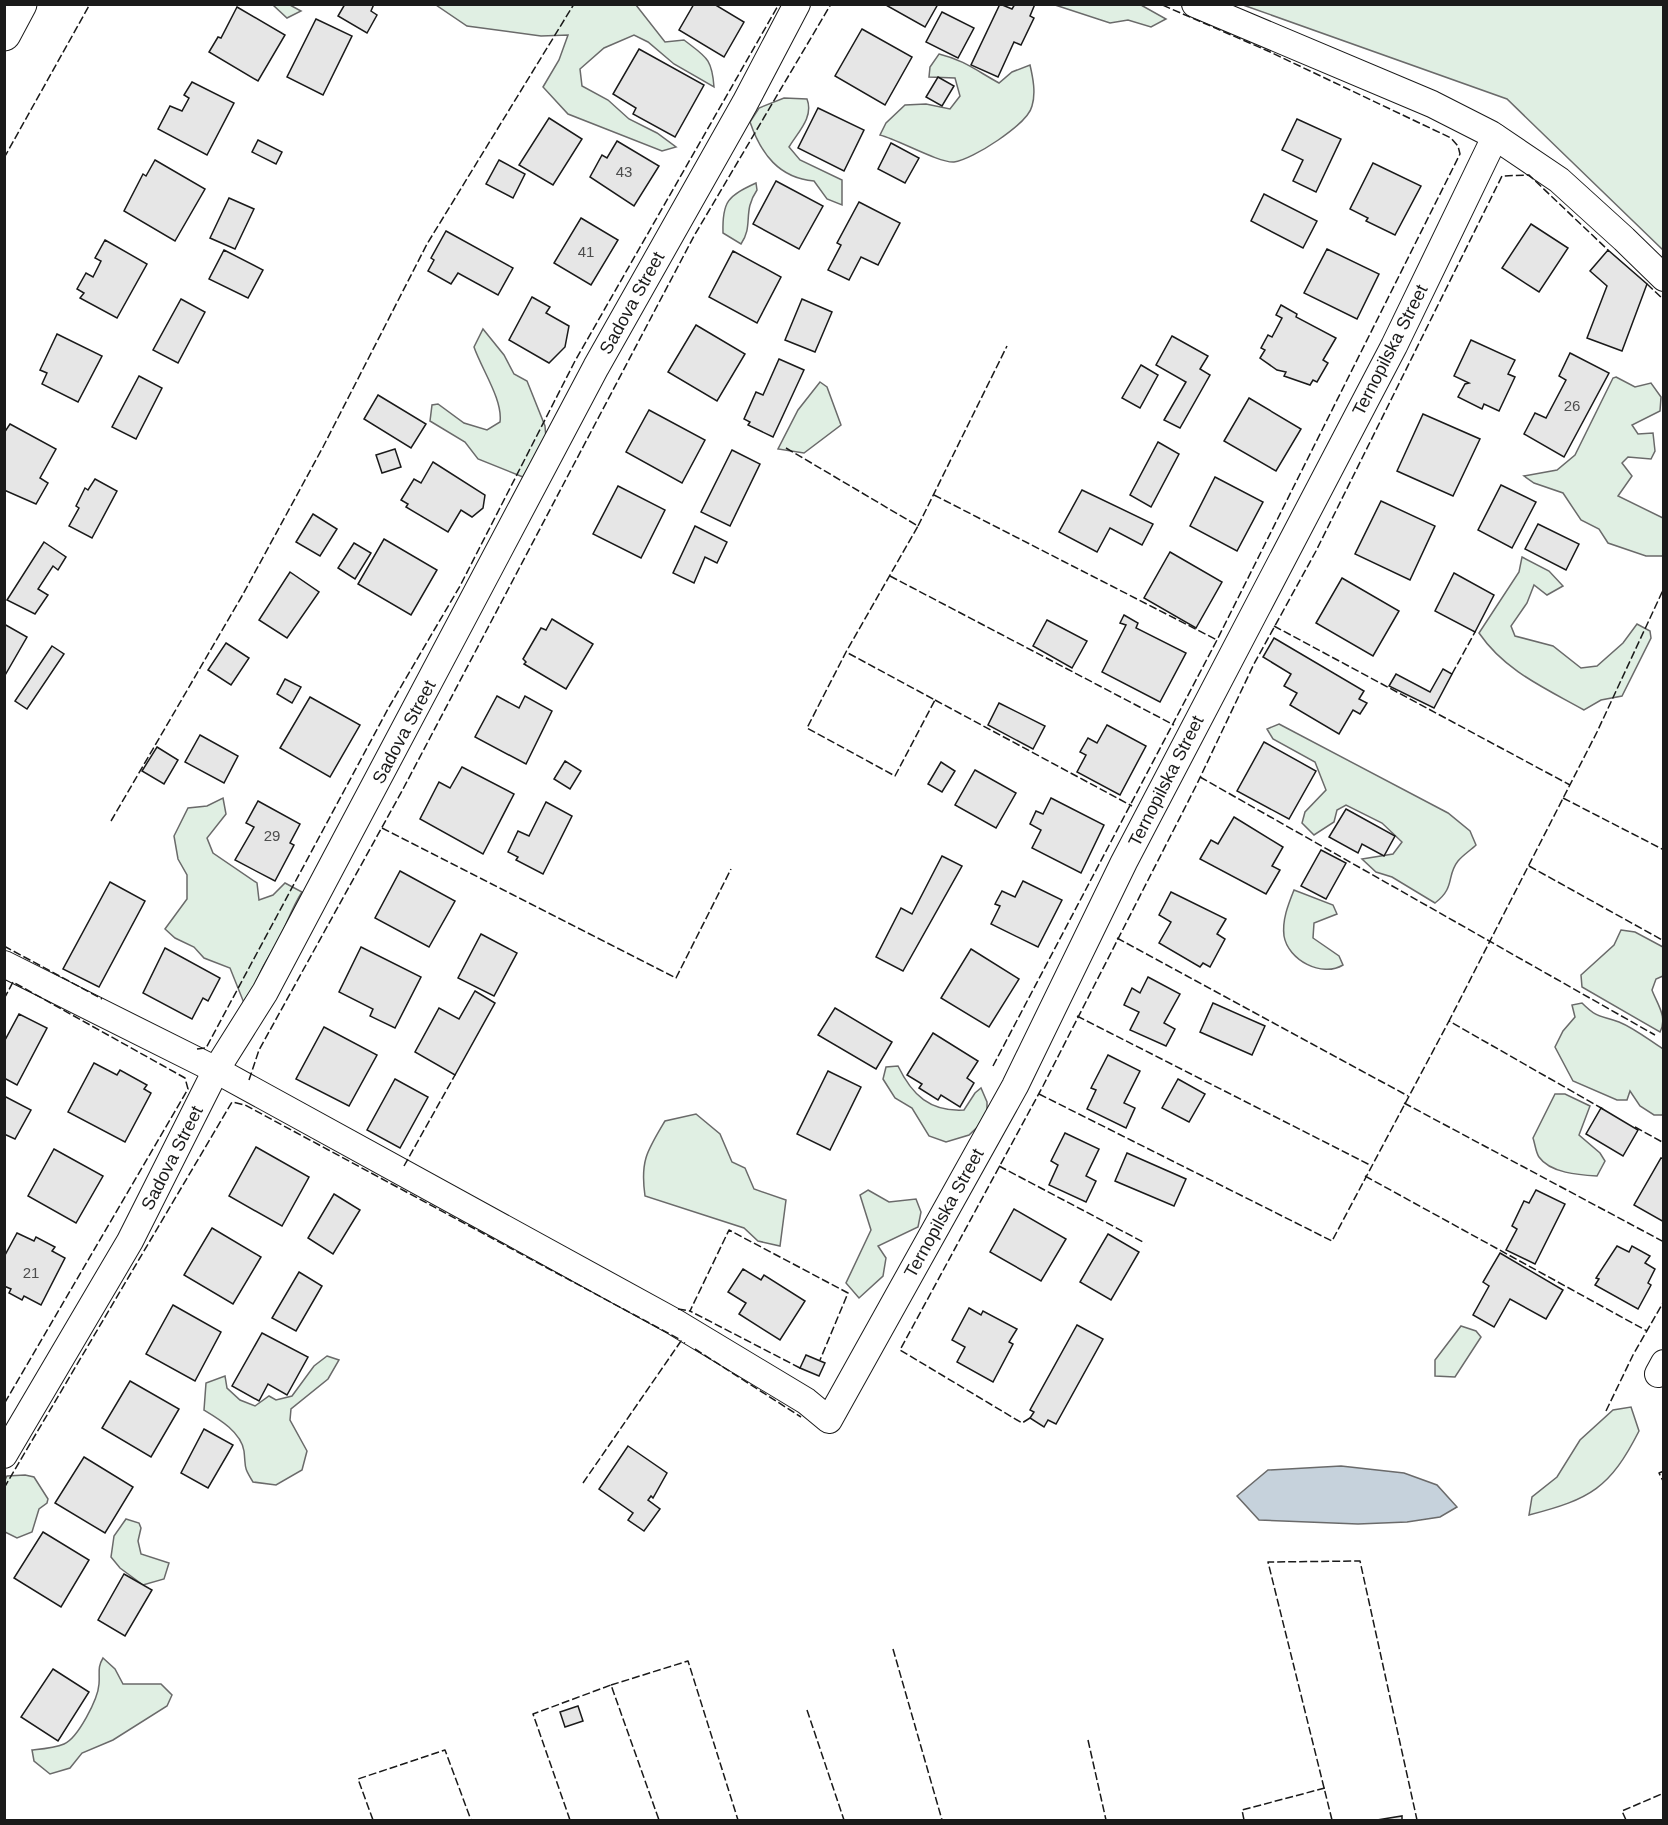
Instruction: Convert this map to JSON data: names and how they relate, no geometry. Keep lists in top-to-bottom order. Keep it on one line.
{"streets":{"street":["Sadova Street","Ternopilska Street"]},"crossings":[["Sadova Street","Ternopilska Street"]],"house_numbers":["43","41","26","29","21"]}
